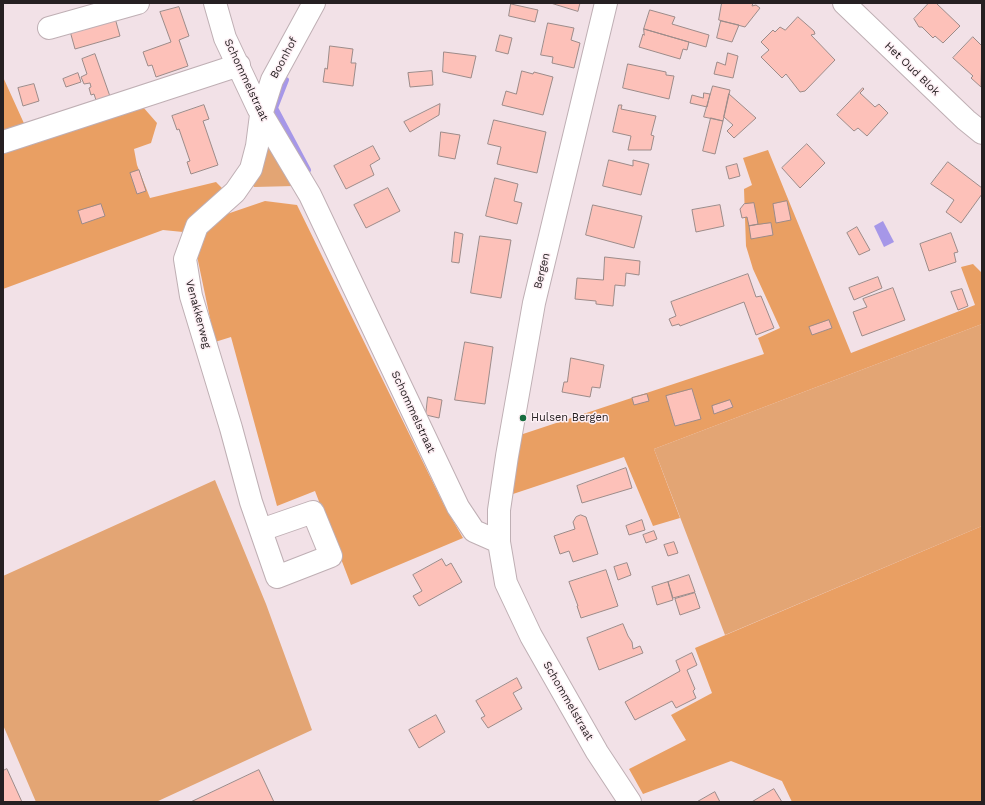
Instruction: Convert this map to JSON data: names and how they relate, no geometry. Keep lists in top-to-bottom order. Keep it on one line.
{"streets":{"street":["Boonhof","Het Oud Blok","Schommelstraat","Bergen","Venakkerweg"]},"crossings":[["Boonhof","Schommelstraat"],["Boonhof","Venakkerweg"],["Schommelstraat","Bergen"],["Schommelstraat","Venakkerweg"]],"places":["Hulsen Bergen"]}
